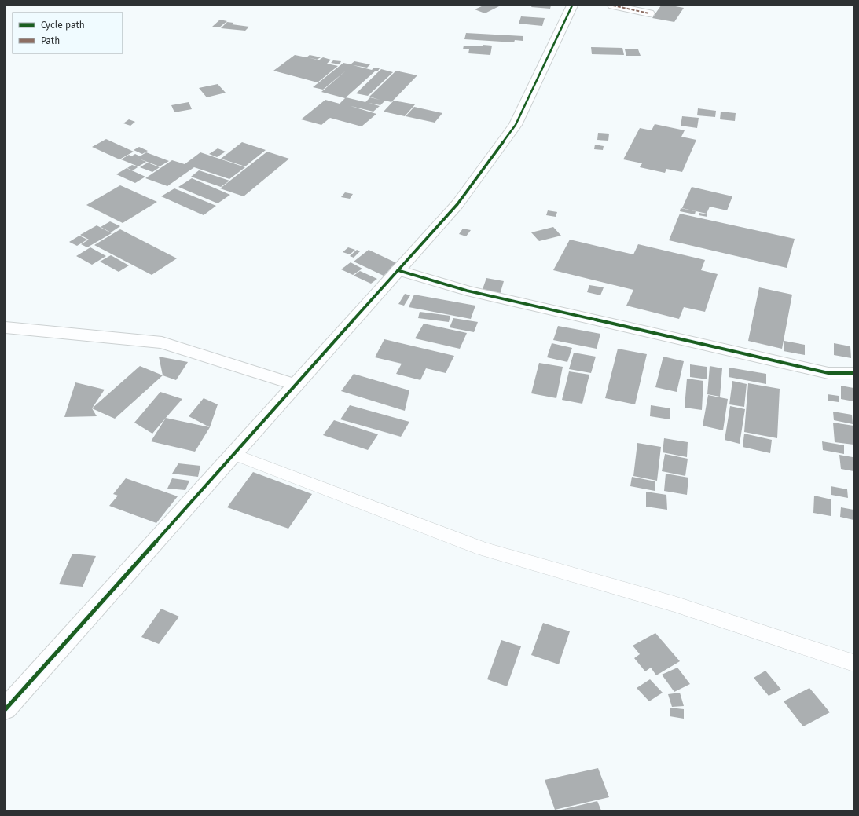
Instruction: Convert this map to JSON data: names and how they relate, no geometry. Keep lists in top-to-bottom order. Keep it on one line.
{"legend":["Cycle path","Path"]}
